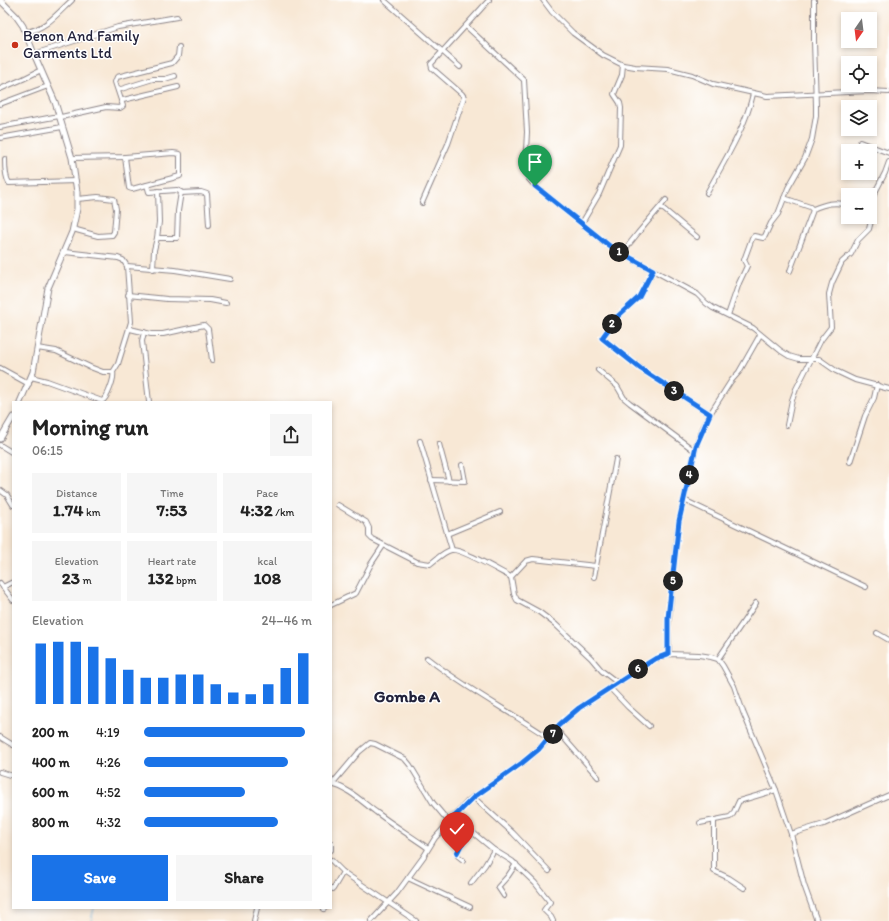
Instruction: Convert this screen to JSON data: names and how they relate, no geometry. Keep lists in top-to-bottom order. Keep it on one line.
{"districts":["Gombe A"],"places":["Benon And Family Garments Ltd"],"north":"bottom","page":{"map_buttons":["+","−"],"pins":["1","2","3","4","5","6","7"],"heading":["Morning run","06:15"],"stats":[["Distance","1.74 km"],["Time","7:53"],["Pace","4:32 /km"],["Elevation","23 m"],["Heart rate","132 bpm"],["kcal","108"]],"chart":["Elevation","24–46 m"],"list":[{"name":"200 m","note":"4:19"},{"name":"400 m","note":"4:26"},{"name":"600 m","note":"4:52"},{"name":"800 m","note":"4:32"}],"buttons":["Save","Share"]}}
